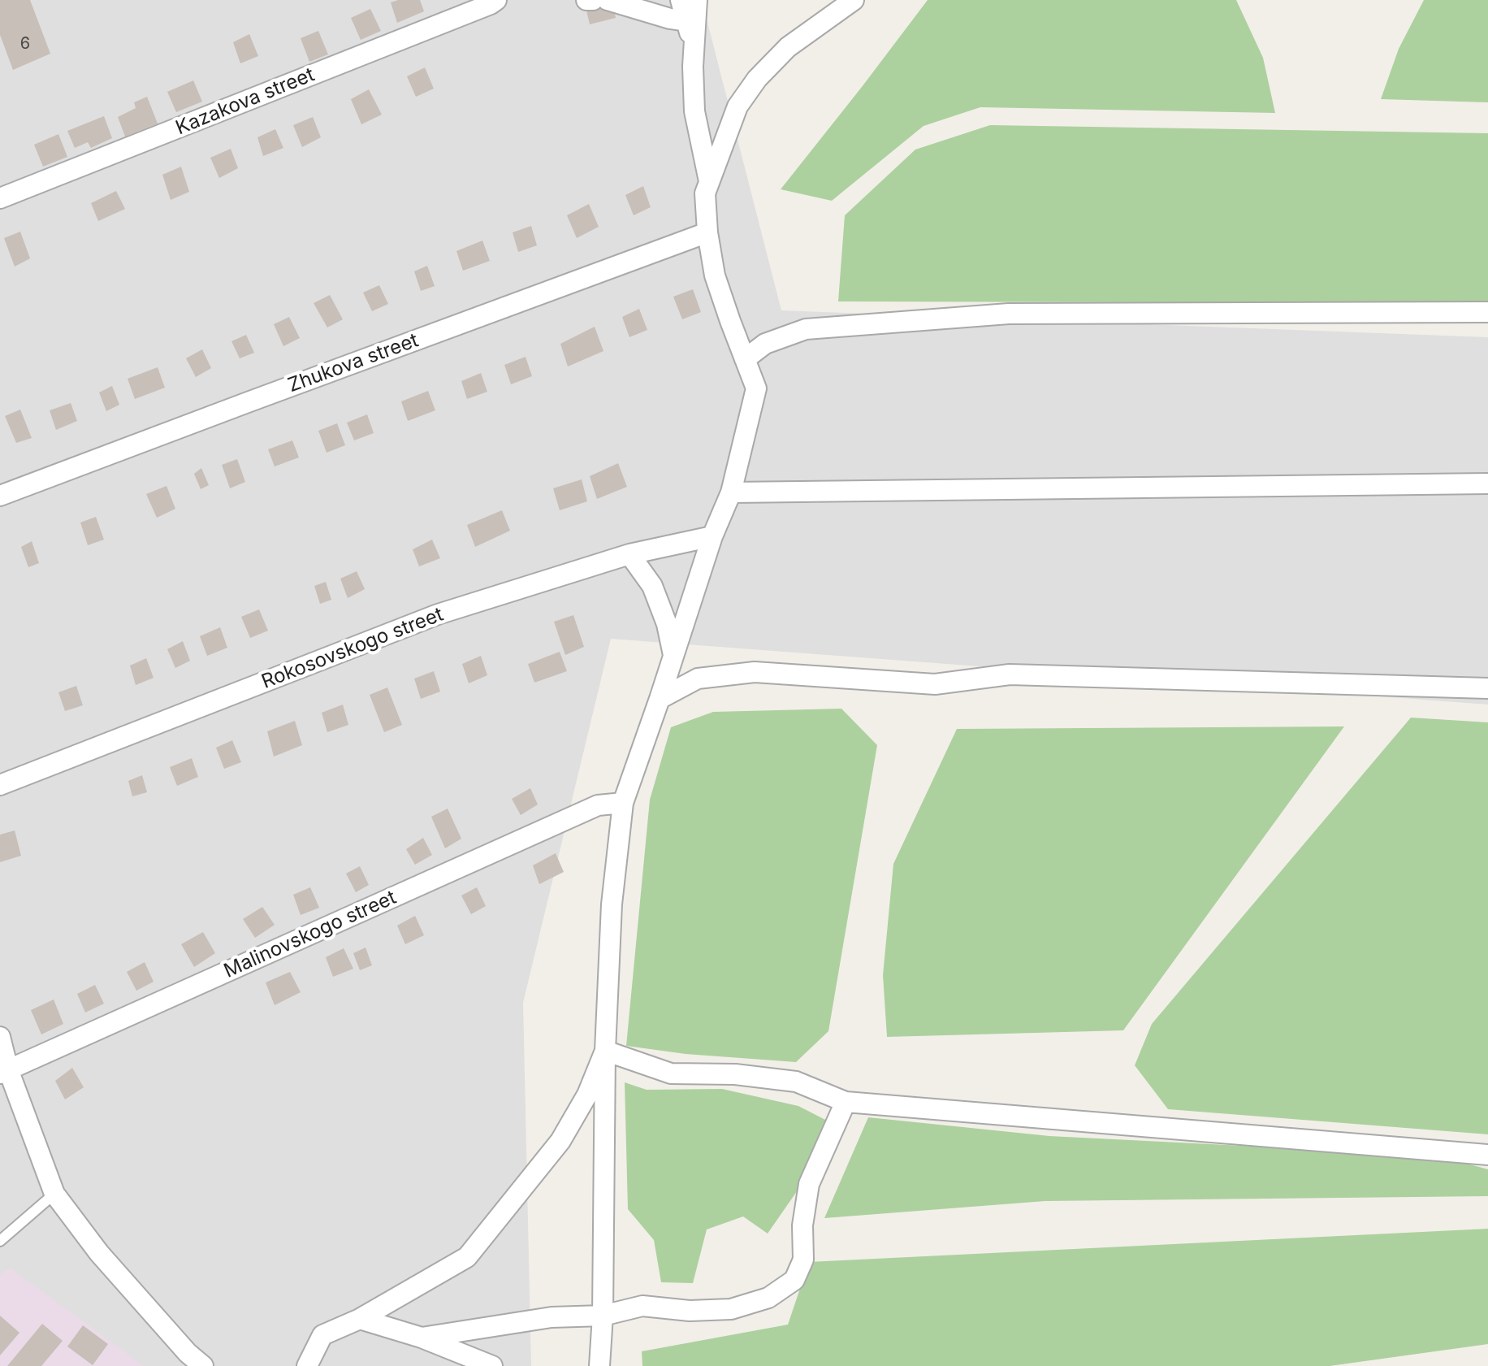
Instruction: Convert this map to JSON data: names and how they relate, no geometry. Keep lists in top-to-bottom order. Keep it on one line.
{"streets":{"street":["Kazakova street","Zhukova street","Rokosovskogo street","Malinovskogo street"]},"house_numbers":["6"]}
